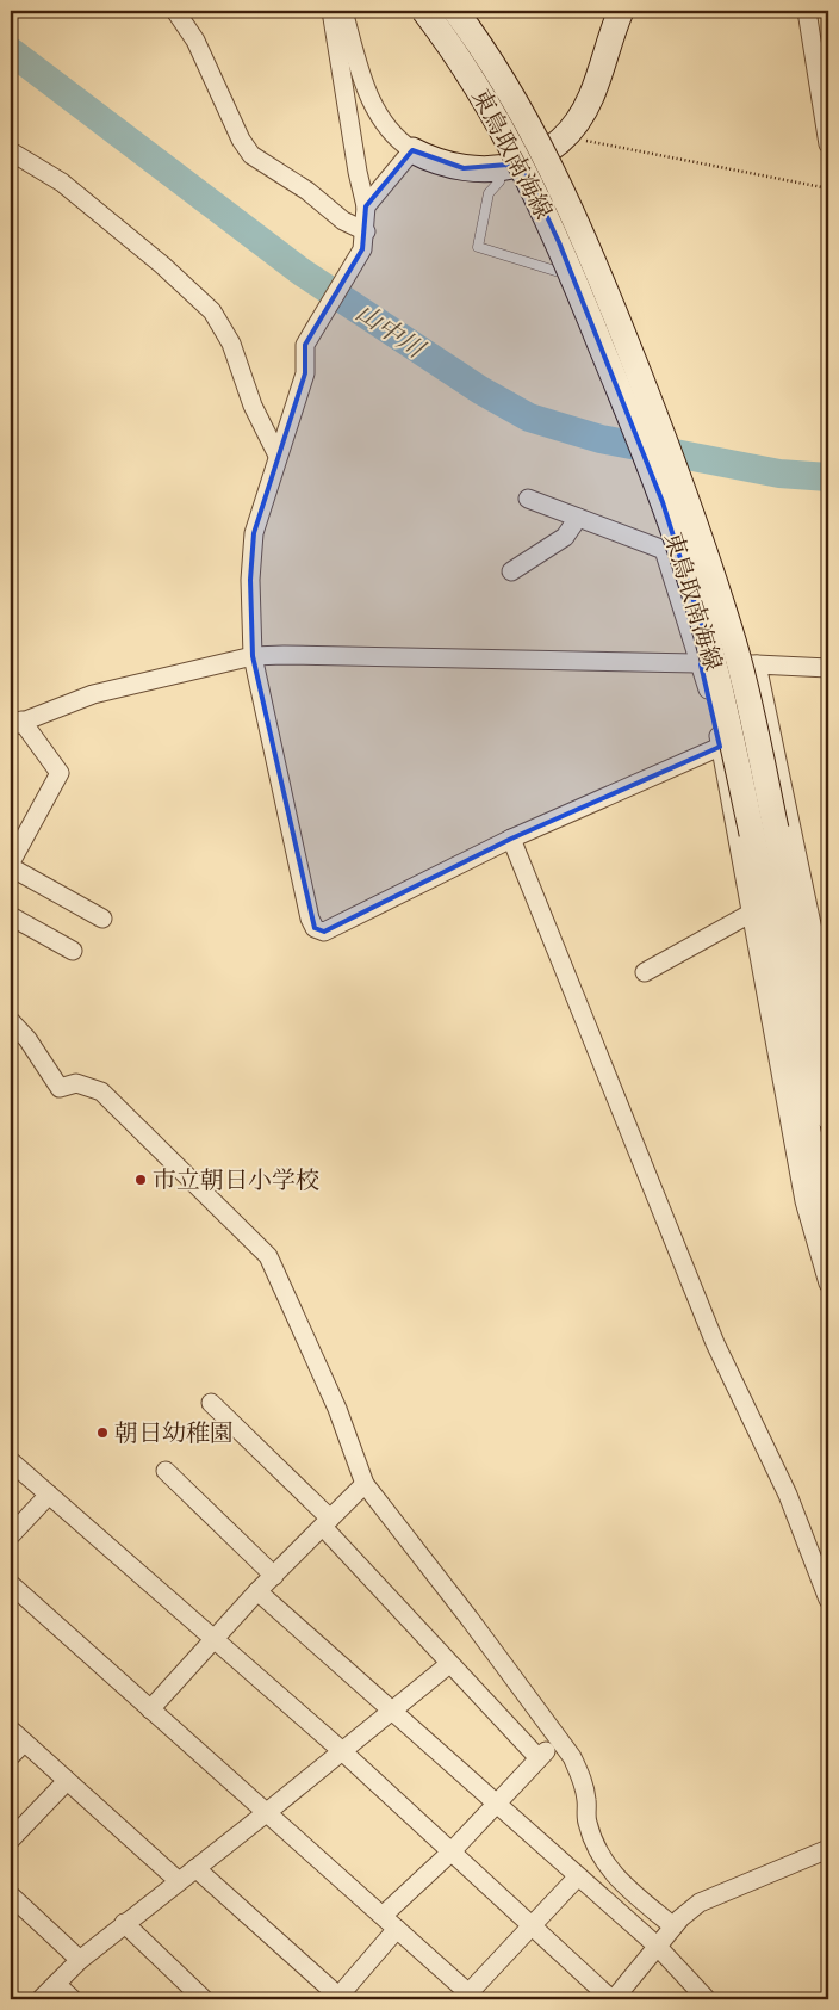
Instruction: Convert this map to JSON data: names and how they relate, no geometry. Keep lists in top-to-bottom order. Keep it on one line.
{"streets":{"main road":["東鳥取南海線"]},"water":["山中川"],"places":["市立朝日小学校","朝日幼稚園"]}
